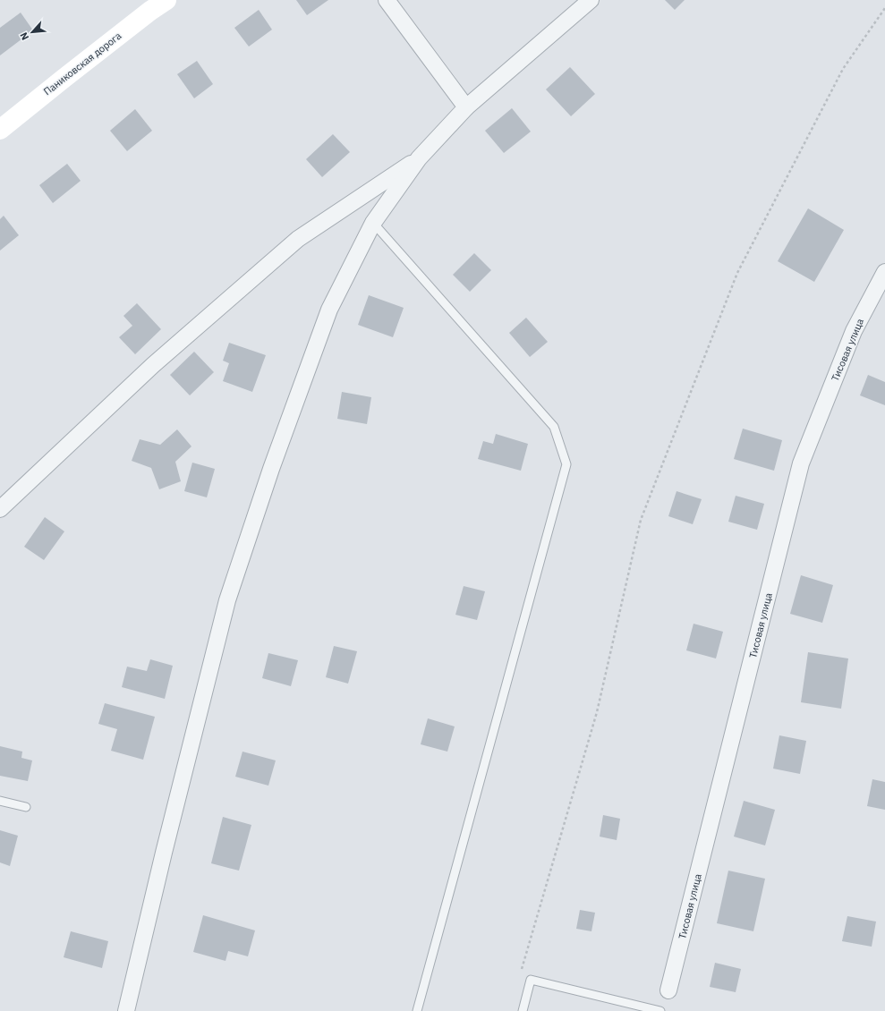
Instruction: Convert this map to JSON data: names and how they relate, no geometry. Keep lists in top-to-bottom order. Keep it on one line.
{"streets":{"street":["Паниковская дорога","Тисовая улица"]},"north":"bottom left"}
